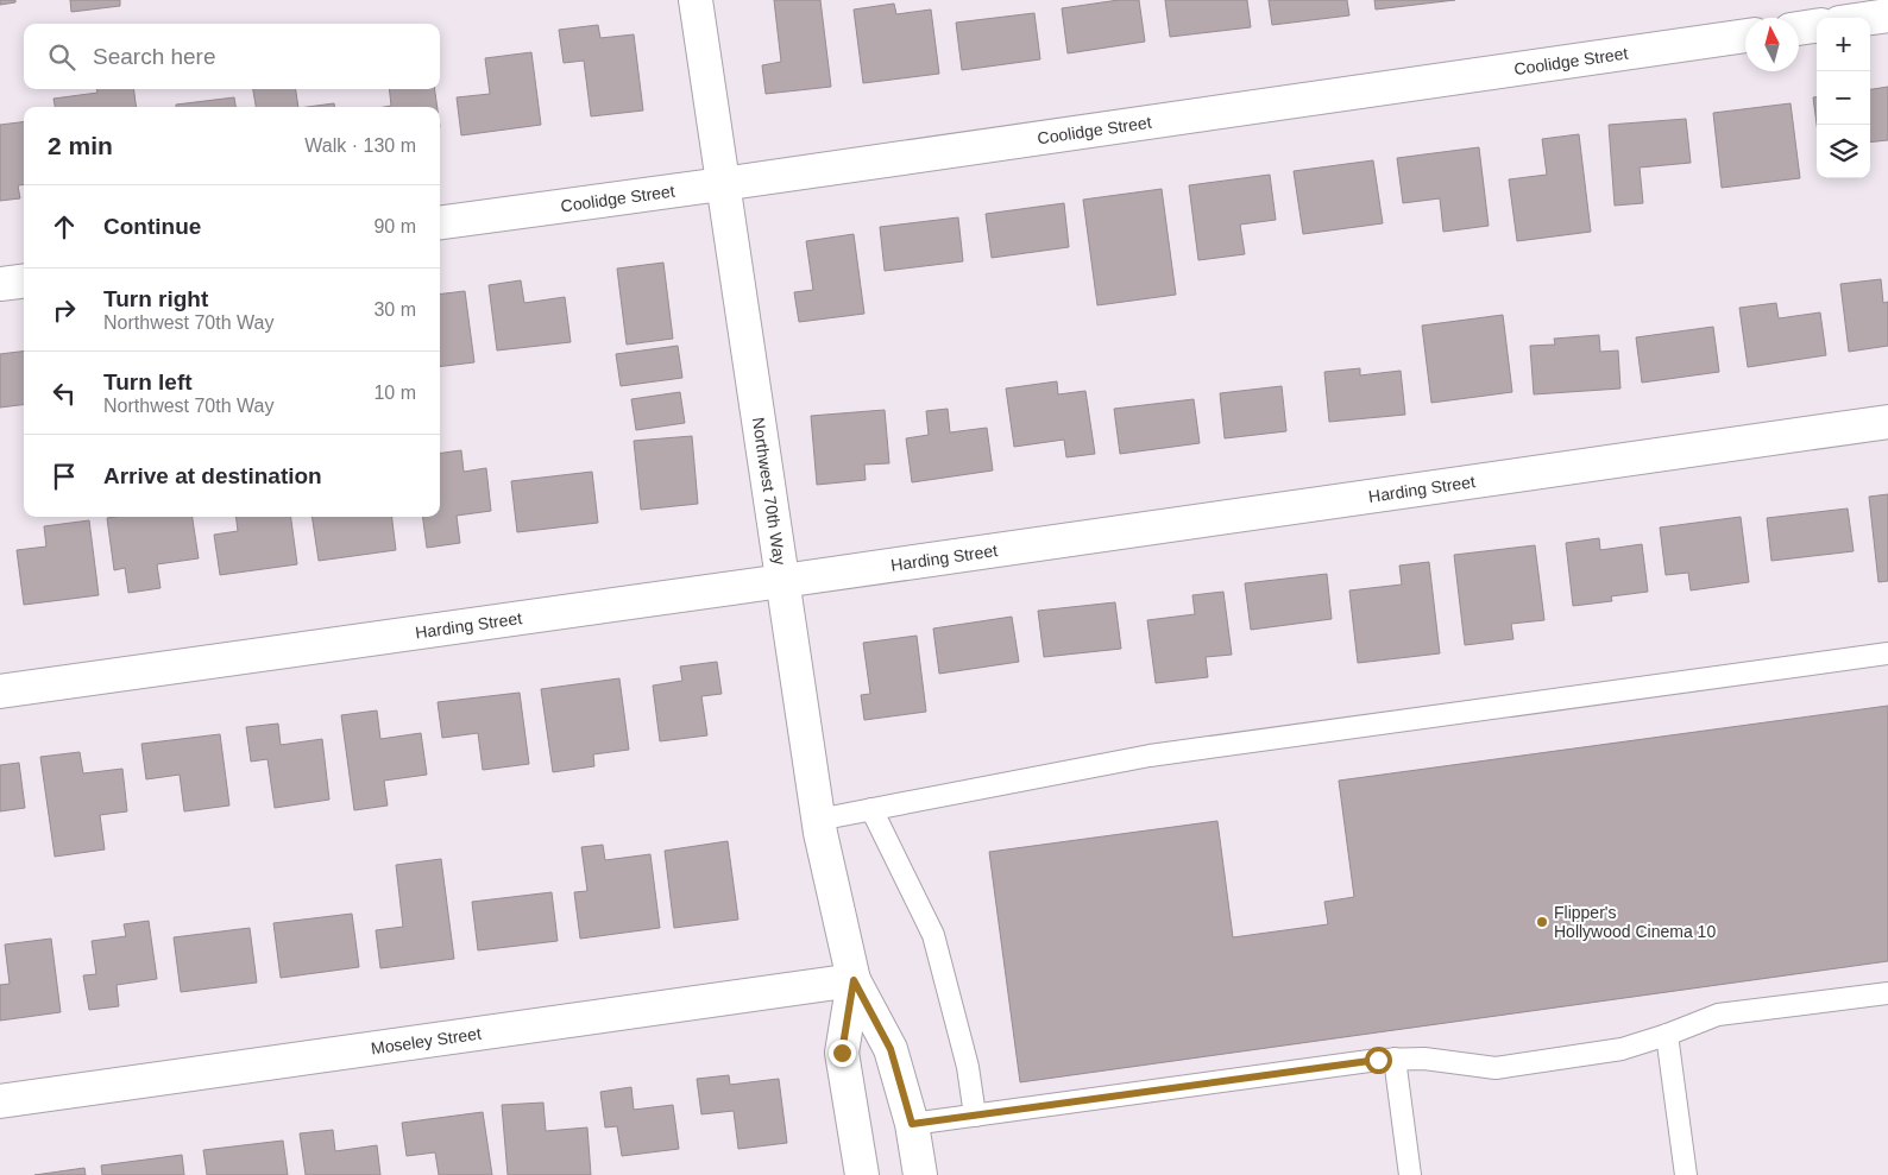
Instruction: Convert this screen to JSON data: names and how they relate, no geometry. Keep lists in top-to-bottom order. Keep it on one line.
{"streets":{"street":["Coolidge Street","Harding Street","Northwest 70th Way","Moseley Street"]},"crossings":[["Coolidge Street","Northwest 70th Way"],["Harding Street","Northwest 70th Way"],["Northwest 70th Way","Moseley Street"]],"places":["Flipper's Hollywood Cinema 10"],"north":"top","page":{"map_buttons":["+","−"],"search":"Search here","heading":["2 min","Walk · 130 m"],"list":[["Continue","90 m"],["Turn right","Northwest 70th Way","30 m"],["Turn left","Northwest 70th Way","10 m"],"Arrive at destination"]}}
